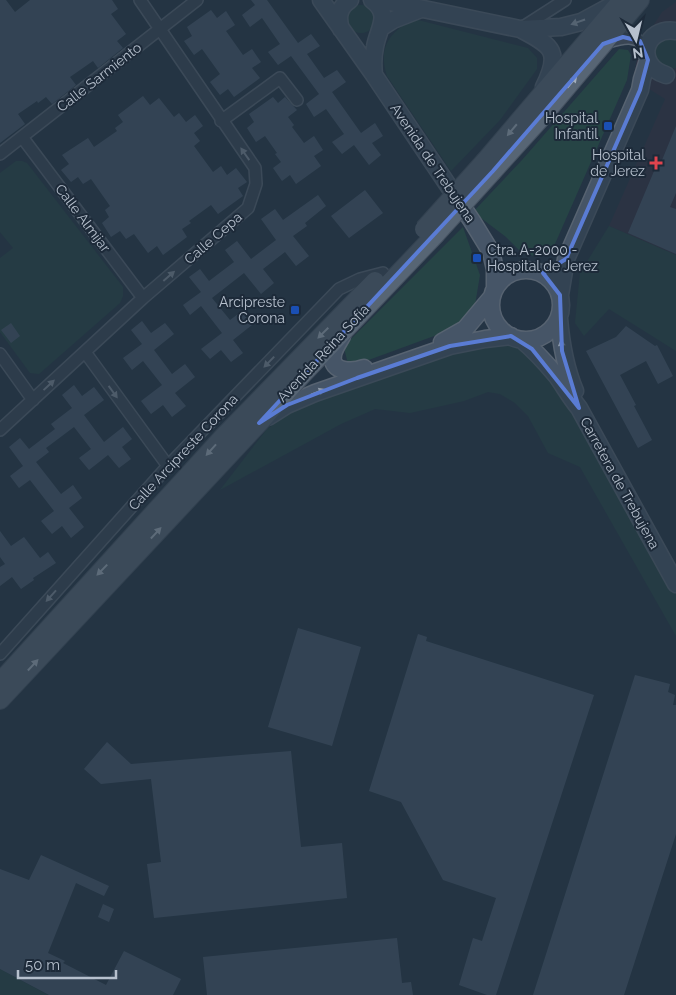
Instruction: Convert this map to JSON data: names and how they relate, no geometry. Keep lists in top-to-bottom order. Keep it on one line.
{"streets":{"main road":["Avenida de Trebujena","Avenida Reina Sofía","Carretera de Trebujena"],"street":["Calle Sarmiento","Calle Almijar","Calle Cepa","Calle Arcipreste Corona"]},"crossings":[["Calle Sarmiento","Calle Almijar"],["Calle Sarmiento","Calle Cepa"],["Avenida de Trebujena","Carretera de Trebujena"],["Calle Almijar","Calle Cepa"],["Avenida Reina Sofía","Calle Arcipreste Corona"]],"one_way":["Calle Cepa","Calle Arcipreste Corona"],"places":{"transit":["Hospital Infantil","Ctra. A-2000 - Hospital de Jerez","Arcipreste Corona"],"health":["Hospital de Jerez"]},"scale_bar":"50 m","north":"bottom"}
